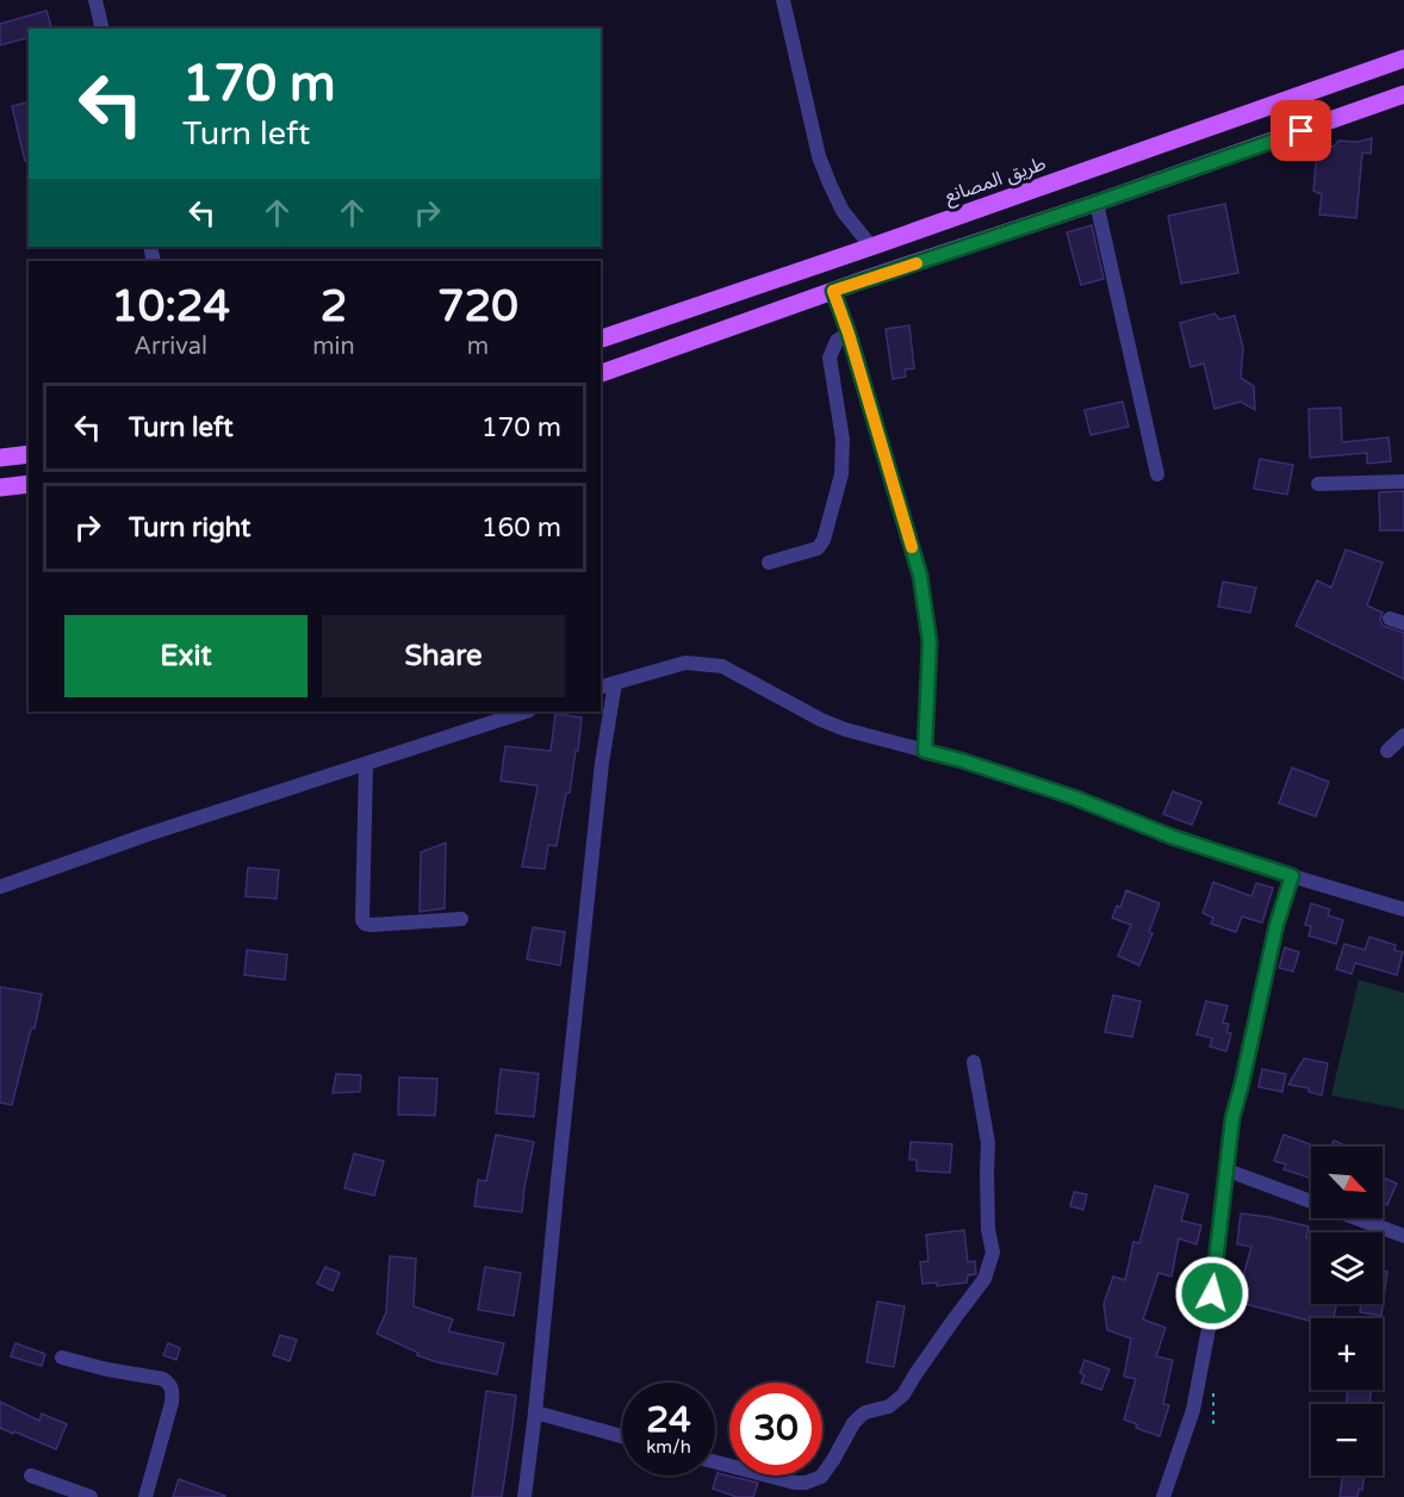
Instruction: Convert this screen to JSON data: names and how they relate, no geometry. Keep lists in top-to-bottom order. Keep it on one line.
{"streets":{"main road":["طريق المصانع"]},"north":"bottom right","page":{"turn":["170 m","Turn left"],"eta":["10:24","Arrival","2","min","720","m"],"list":[{"name":"Turn left","value":"170 m"},{"name":"Turn right","value":"160 m"}],"buttons":["Exit","Share"],"map_buttons":["+","−"],"speed":"24 km/h","limit":"30"}}
